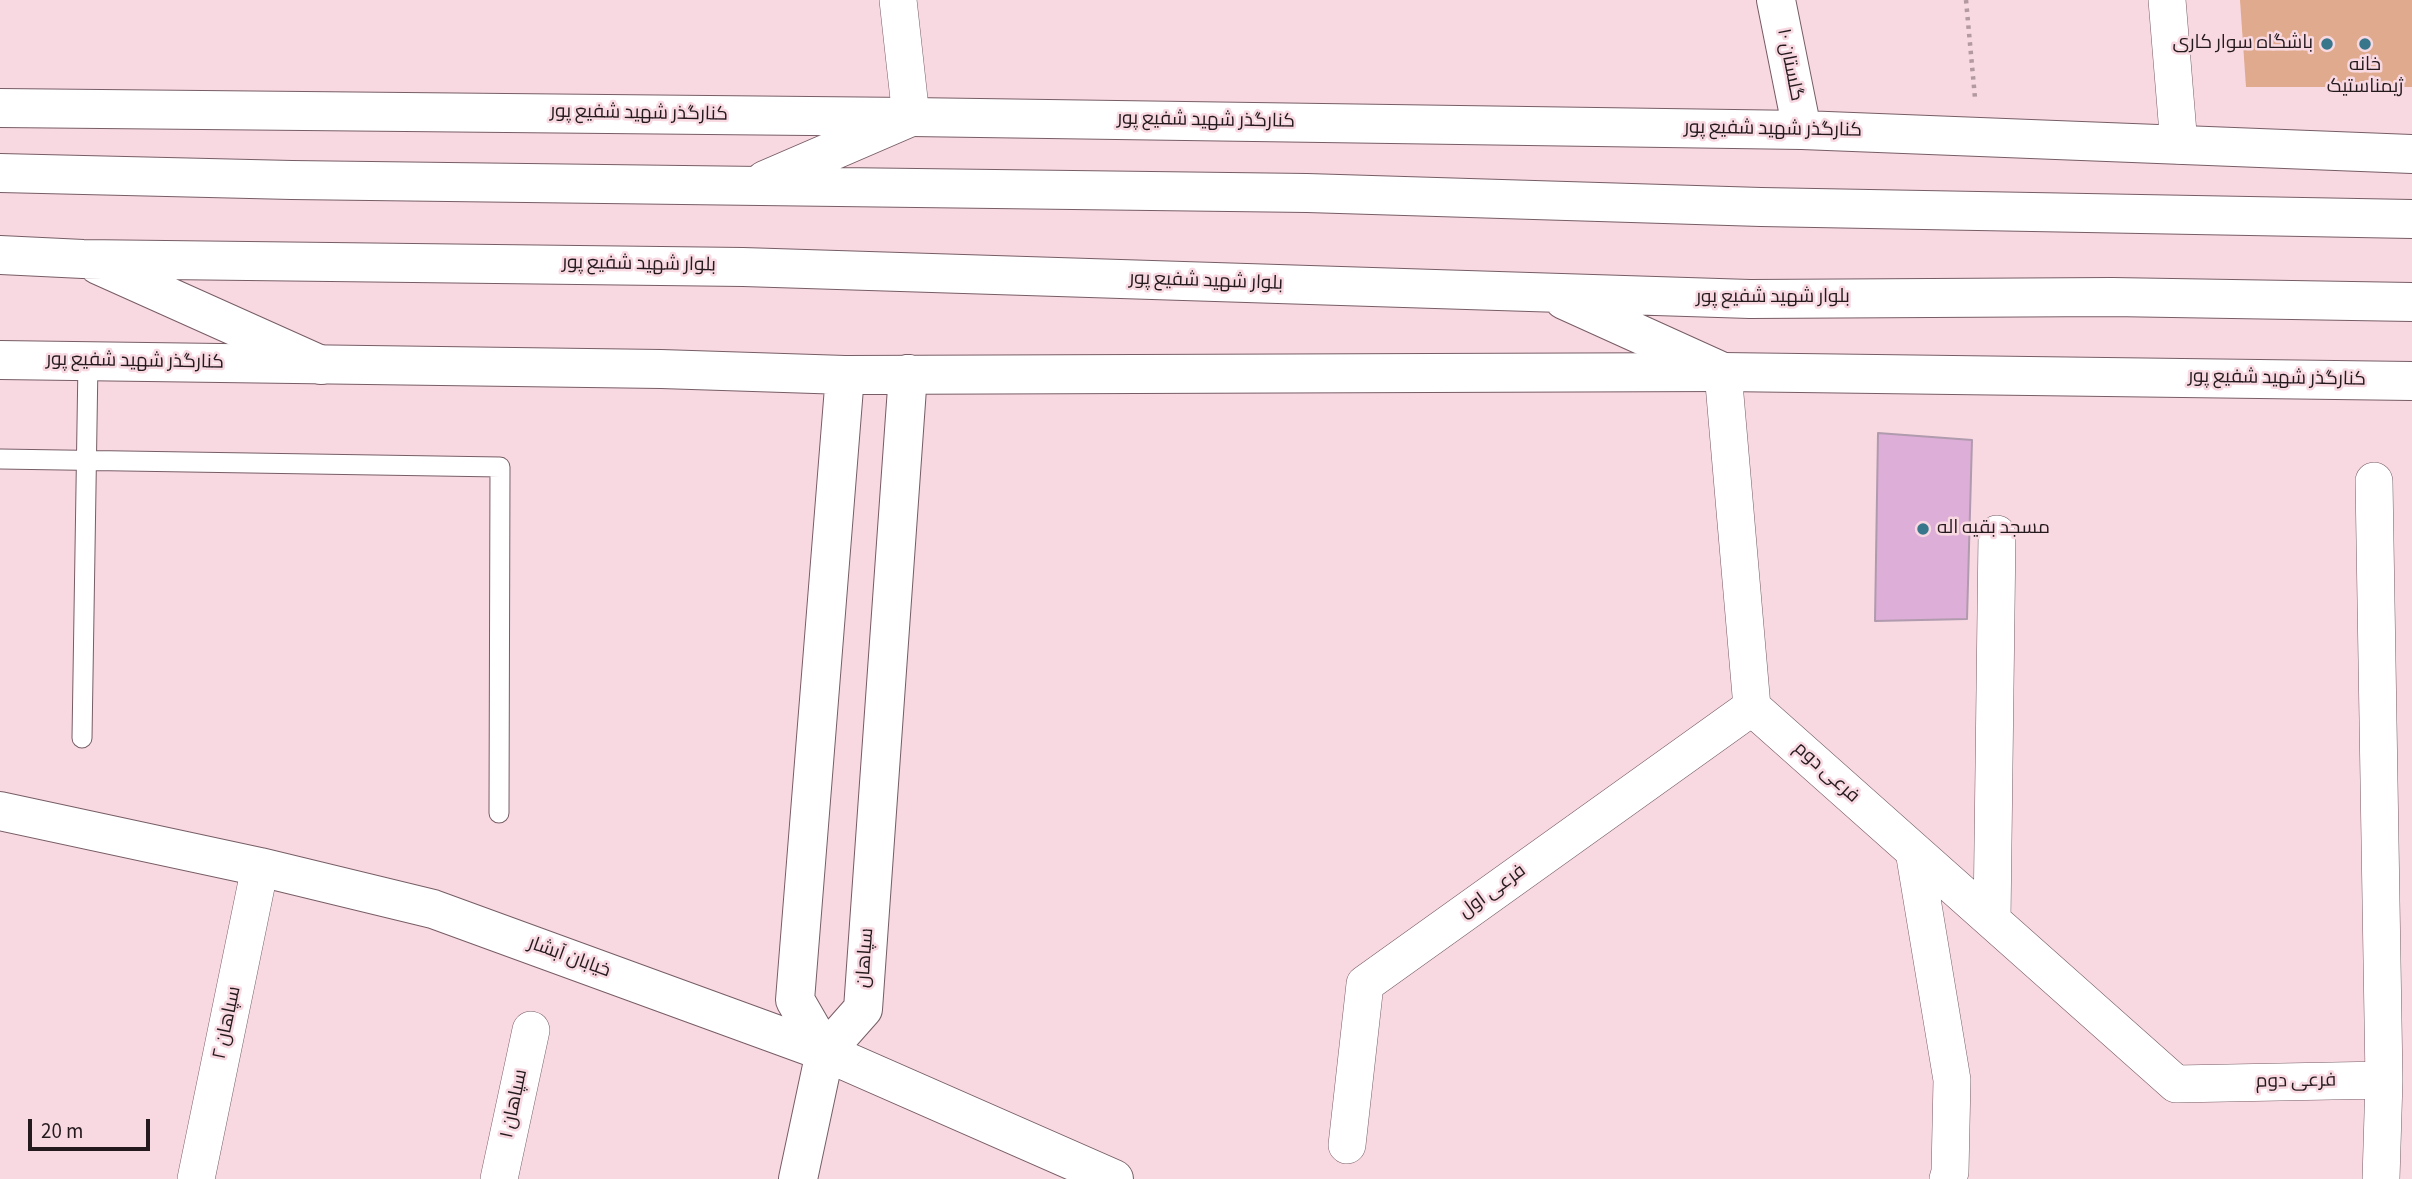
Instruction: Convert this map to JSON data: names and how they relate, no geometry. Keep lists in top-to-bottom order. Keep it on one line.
{"streets":{"main road":["گلستان ۱۰","کنارگذر شهید شفیع پور","بلوار شهید شفیع پور","خیابان آبشار","سپاهان"],"street":["فرعی دوم","فرعی اول","سپاهان ۲","سپاهان ۱"]},"crossings":[["گلستان ۱۰","کنارگذر شهید شفیع پور"],["کنارگذر شهید شفیع پور","سپاهان"],["فرعی دوم","فرعی اول"],["خیابان آبشار","سپاهان"],["خیابان آبشار","سپاهان ۲"]],"places":["باشگاه سوار کاری","خانه ژیمناستیک","مسجد بقیه اله"],"scale_bar":"20 m"}
